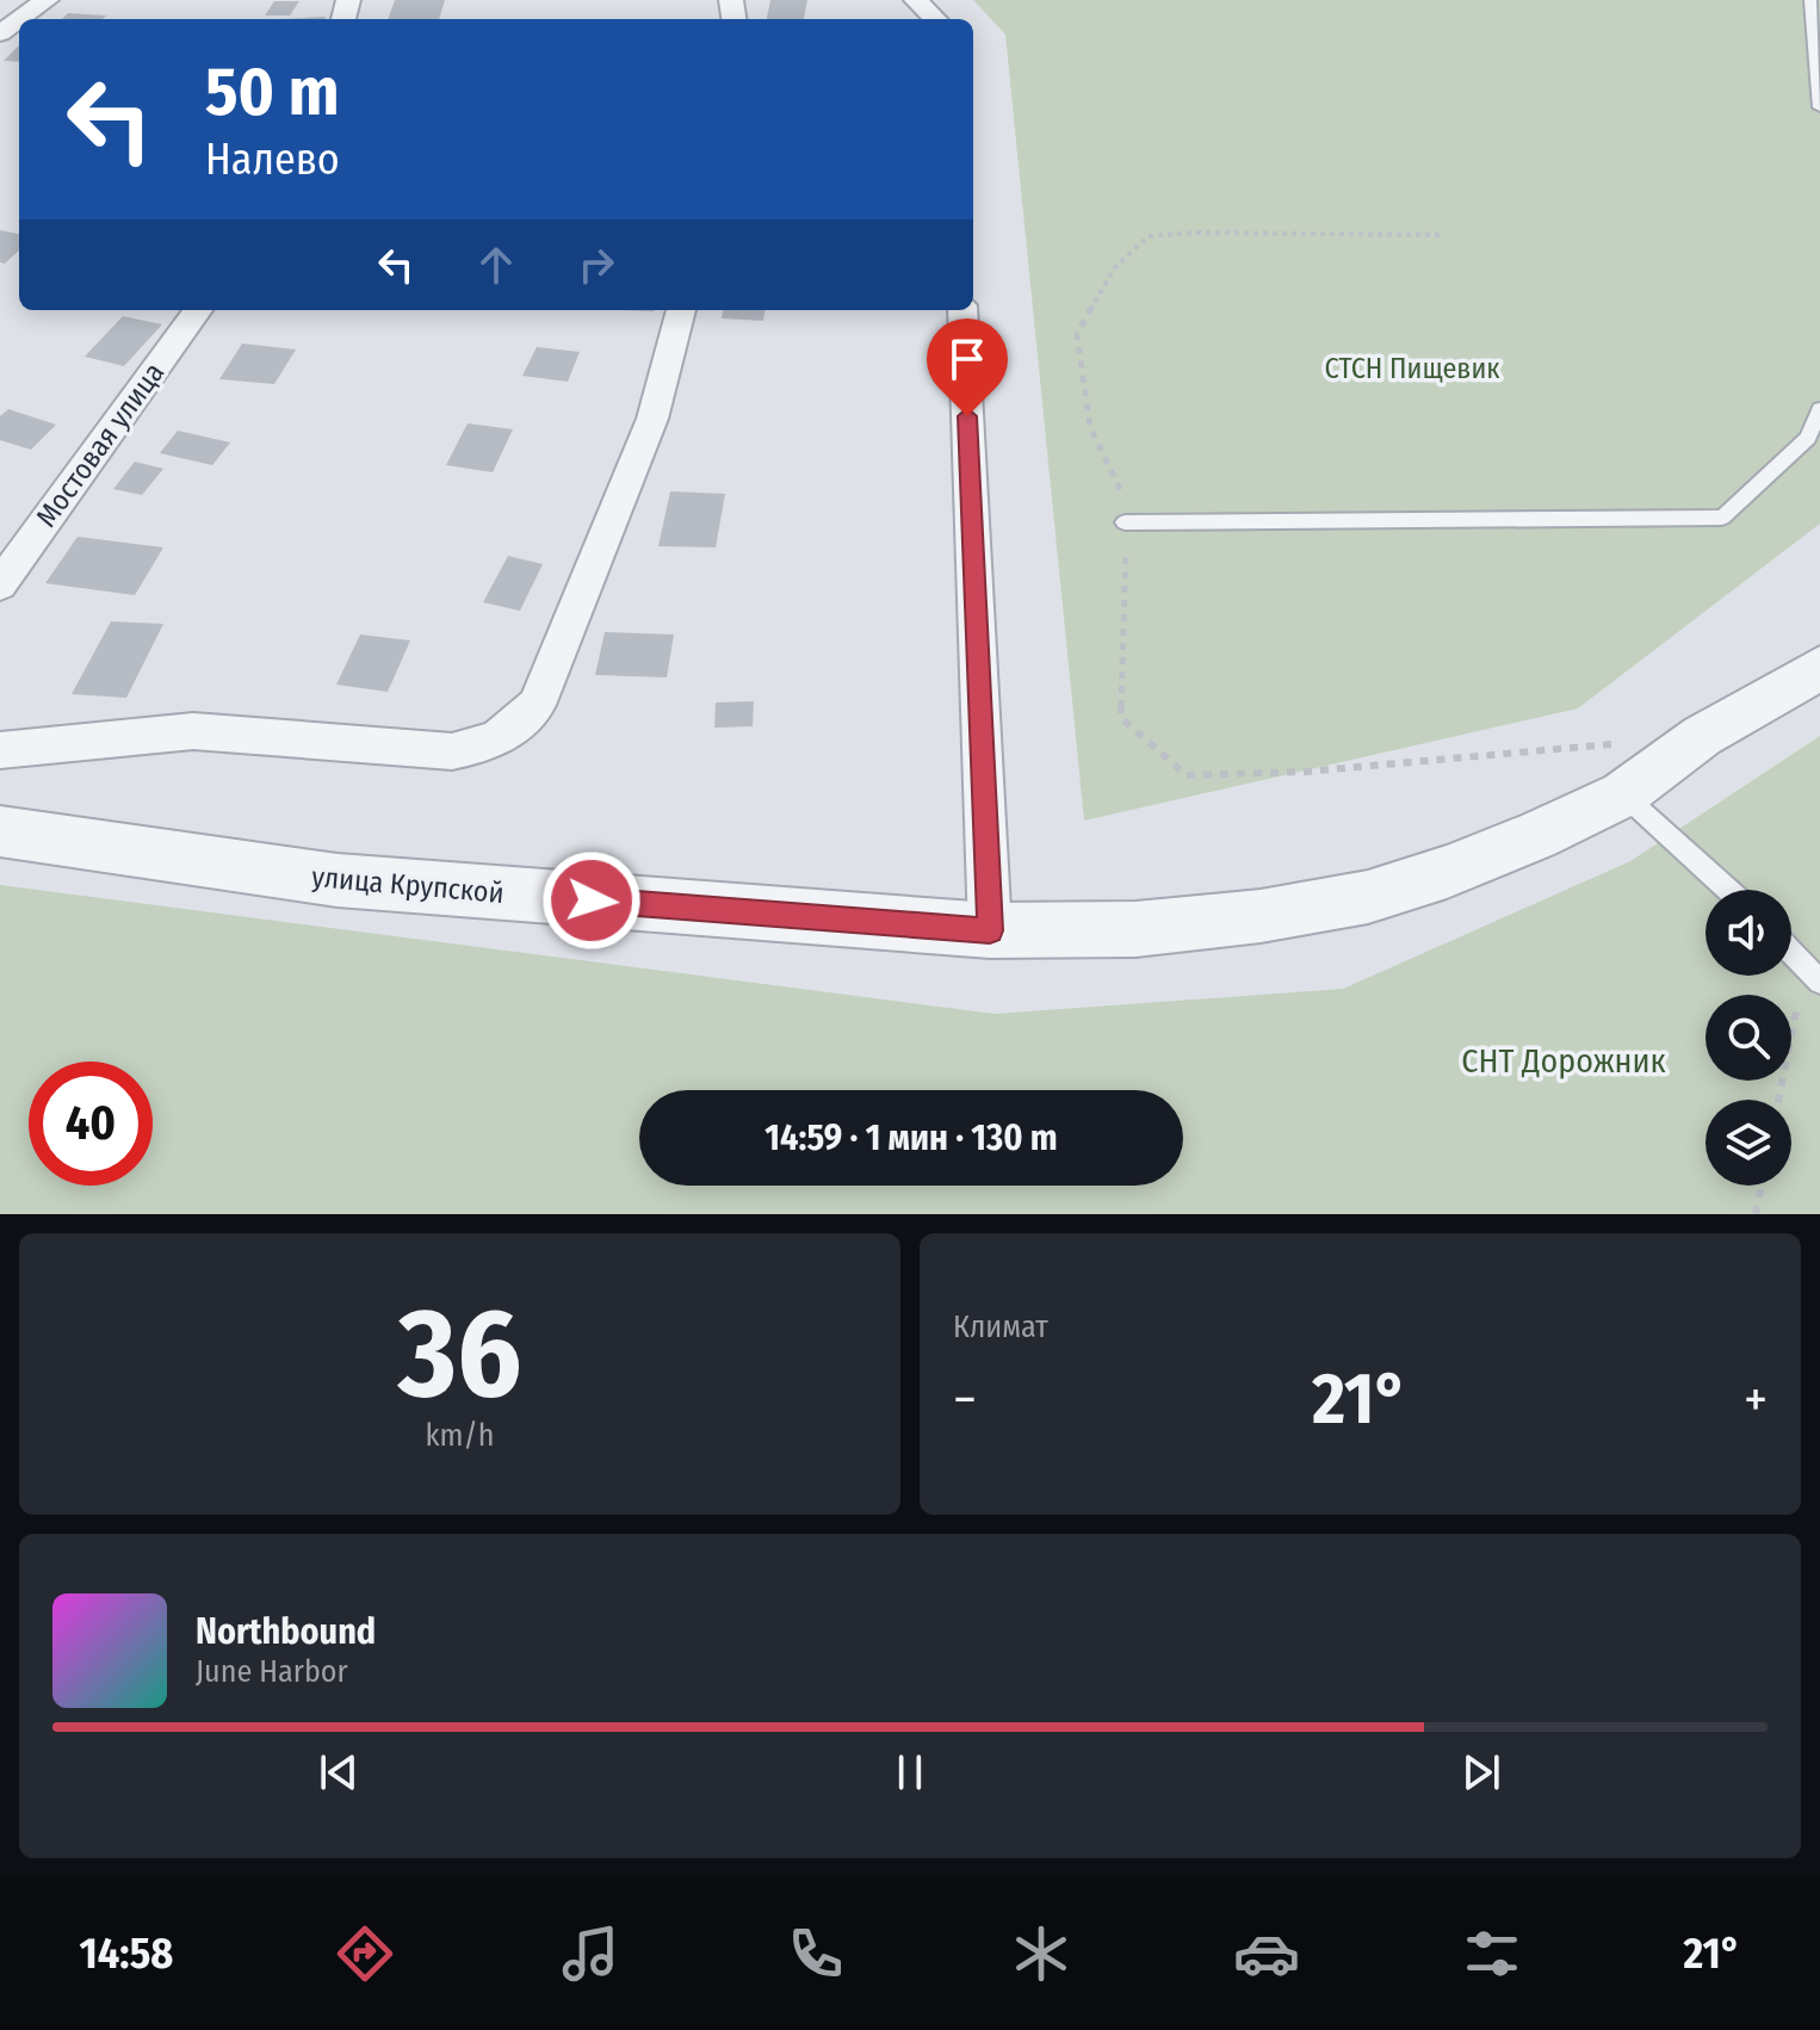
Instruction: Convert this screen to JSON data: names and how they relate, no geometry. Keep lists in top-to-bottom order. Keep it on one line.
{"streets":{"street":["Мостовая улица","улица Крупской"]},"parks":["СТСН Пищевик","СНТ Дорожник"],"page":{"turn":["50 m","Налево"],"limit":"40","trip":"14:59 · 1 мин · 130 m","tile":[["36","km/h"],"Климат"],"heat":["−","21°","+"],"song":["Northbound","June Harbor"],"tabs":["14:58","21°"]}}
